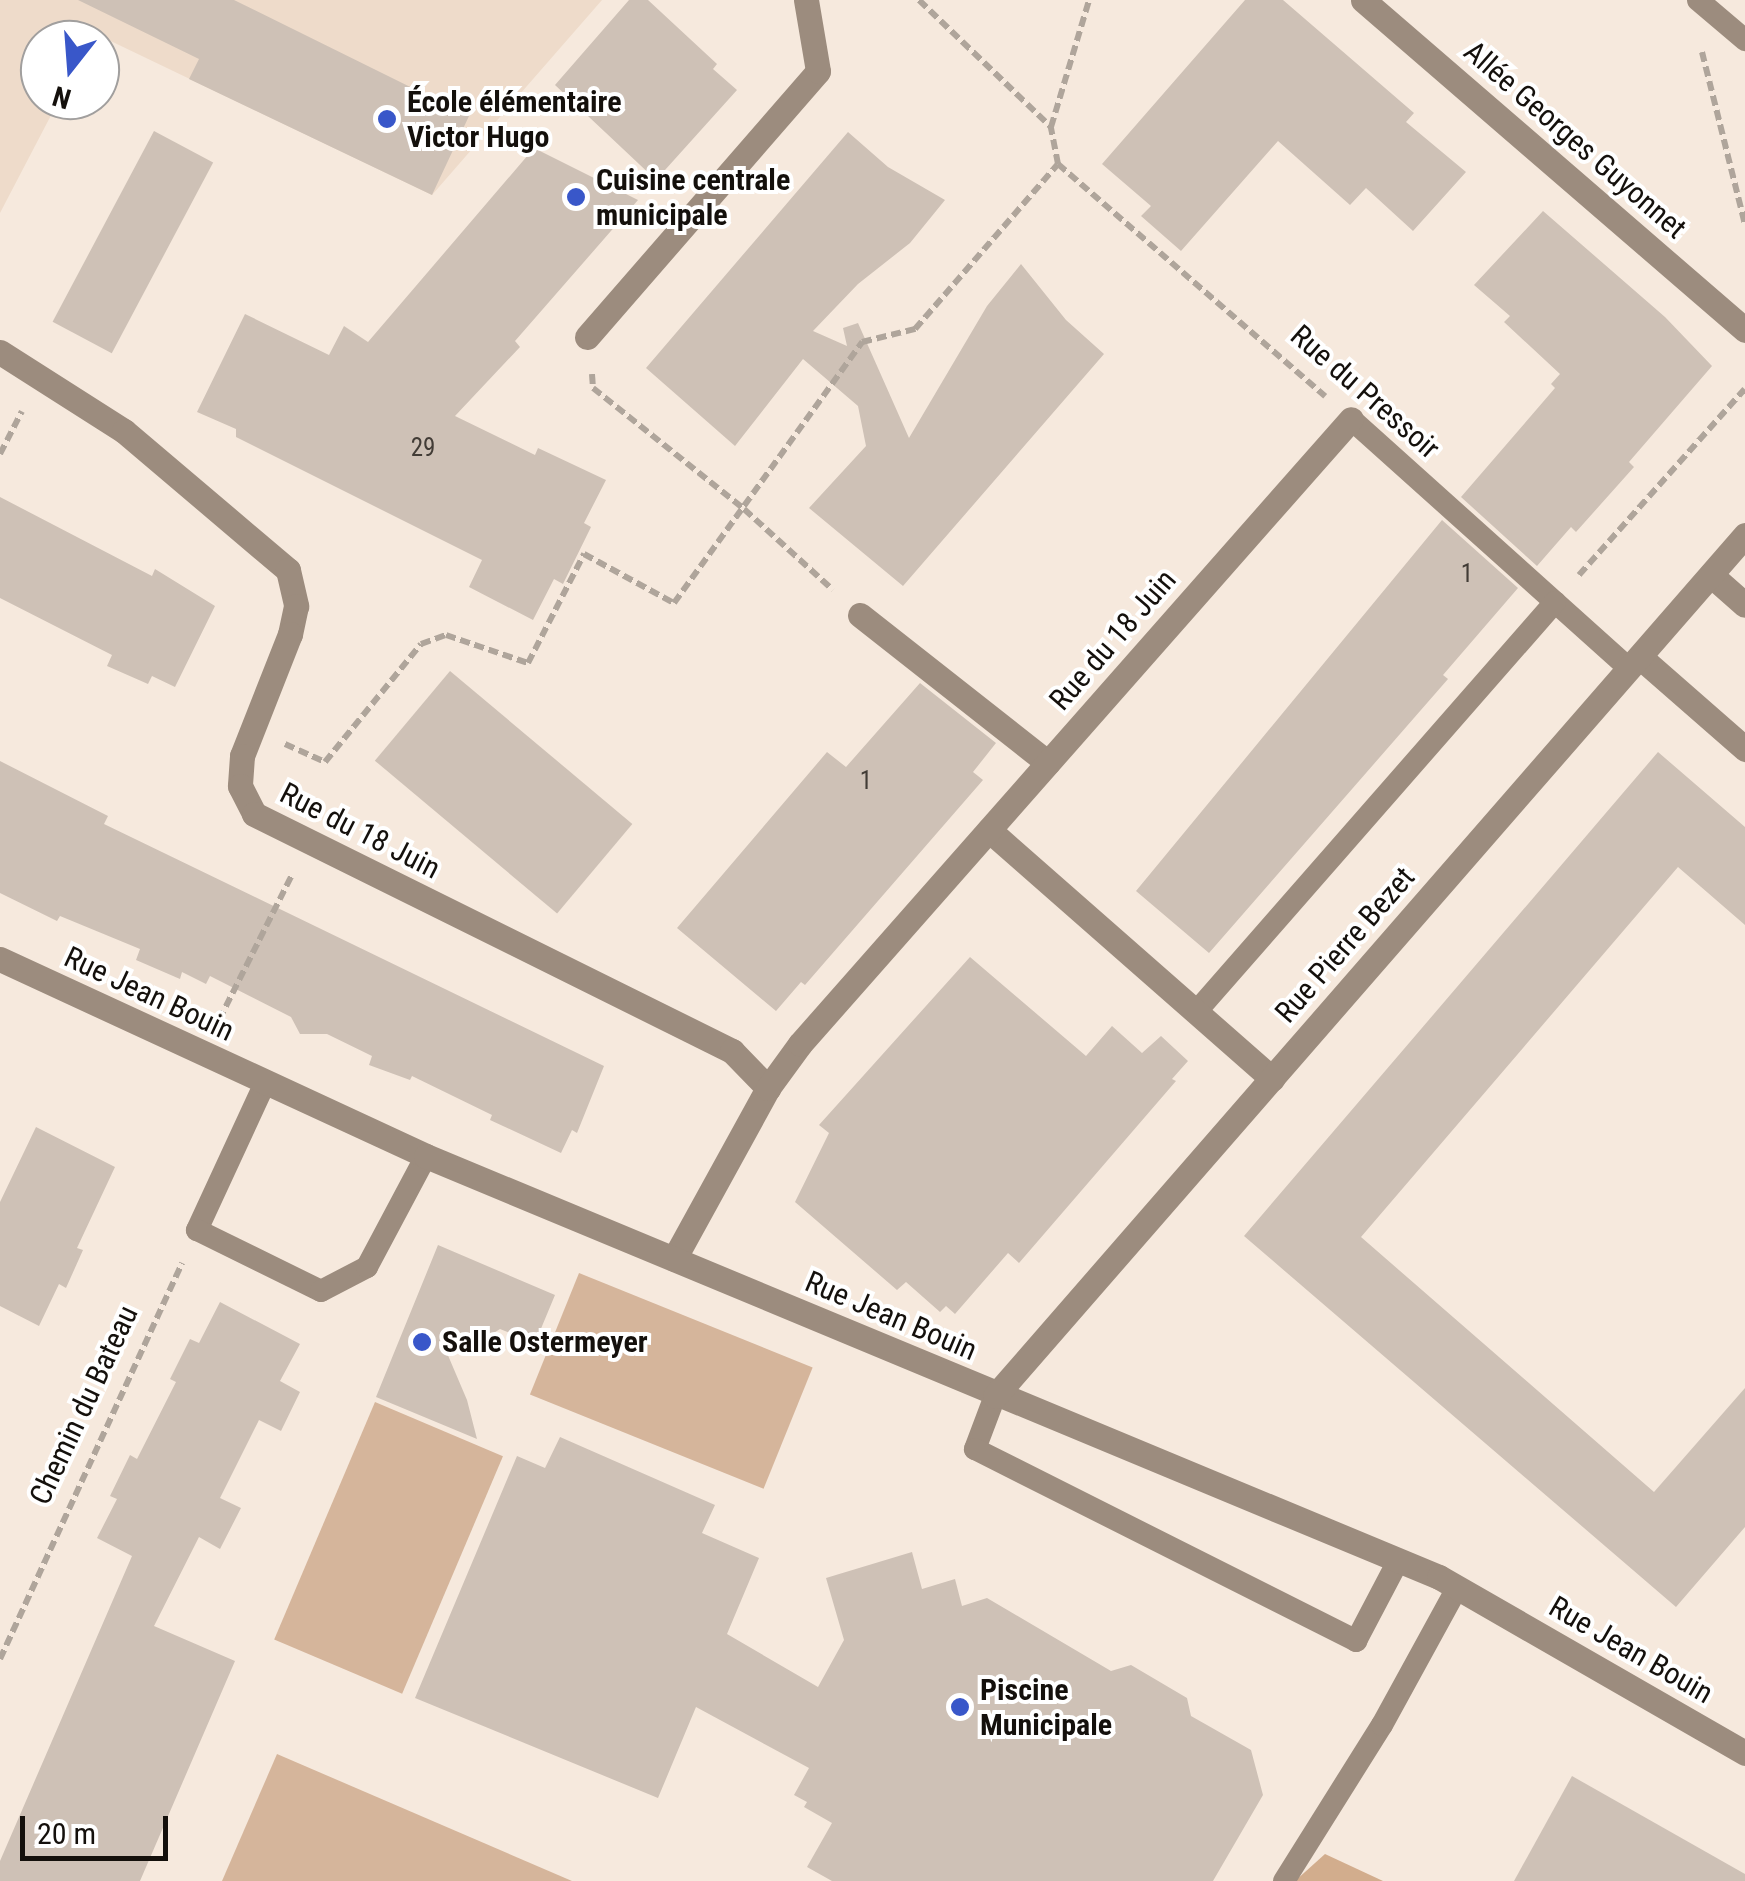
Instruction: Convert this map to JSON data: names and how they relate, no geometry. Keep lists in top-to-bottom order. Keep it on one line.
{"streets":{"street":["Allée Georges Guyonnet","Rue du 18 Juin","Rue Pierre Bezet","Rue Jean Bouin"],"lane":["Rue du Pressoir"],"path":["Chemin du Bateau"]},"crossings":[["Rue du Pressoir","Rue du 18 Juin"],["Rue du Pressoir","Rue Pierre Bezet"],["Rue du 18 Juin","Rue Jean Bouin"],["Rue Pierre Bezet","Rue Jean Bouin"]],"places":["École élémentaire Victor Hugo","Cuisine centrale municipale","Salle Ostermeyer","Piscine Municipale"],"house_numbers":["29","1","1"],"scale_bar":"20 m","north":"bottom"}
